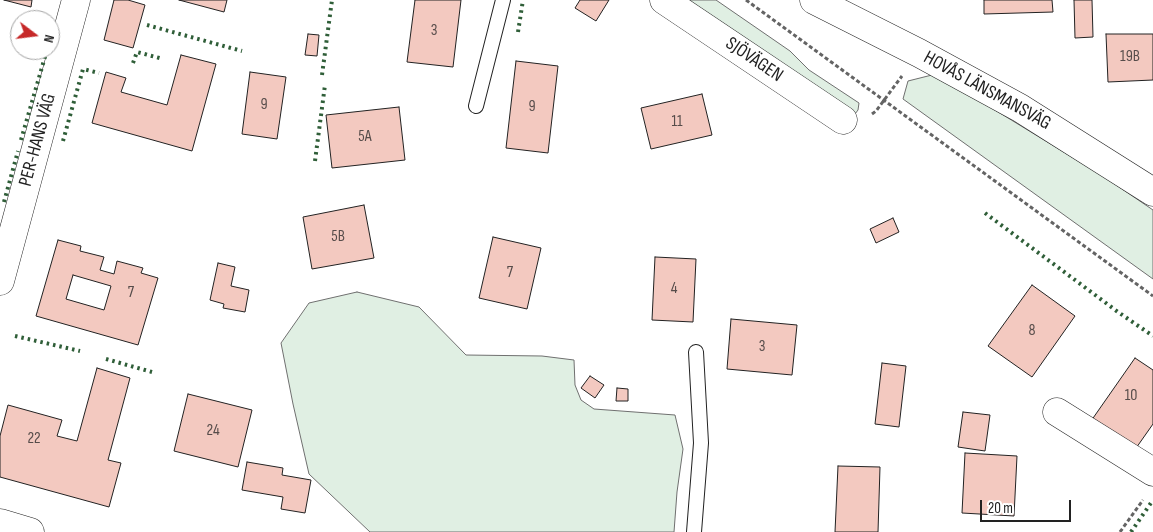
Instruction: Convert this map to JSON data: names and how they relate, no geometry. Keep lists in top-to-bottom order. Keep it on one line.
{"streets":{"street":["SJÖVÄGEN","HOVÅS LÄNSMANSVÄG","PER-HANS VÄG"]},"house_numbers":["3","19B","9","9","11","5A","5B","7","4","7","8","3","10","24","22"],"scale_bar":"20 m","north":"right"}
